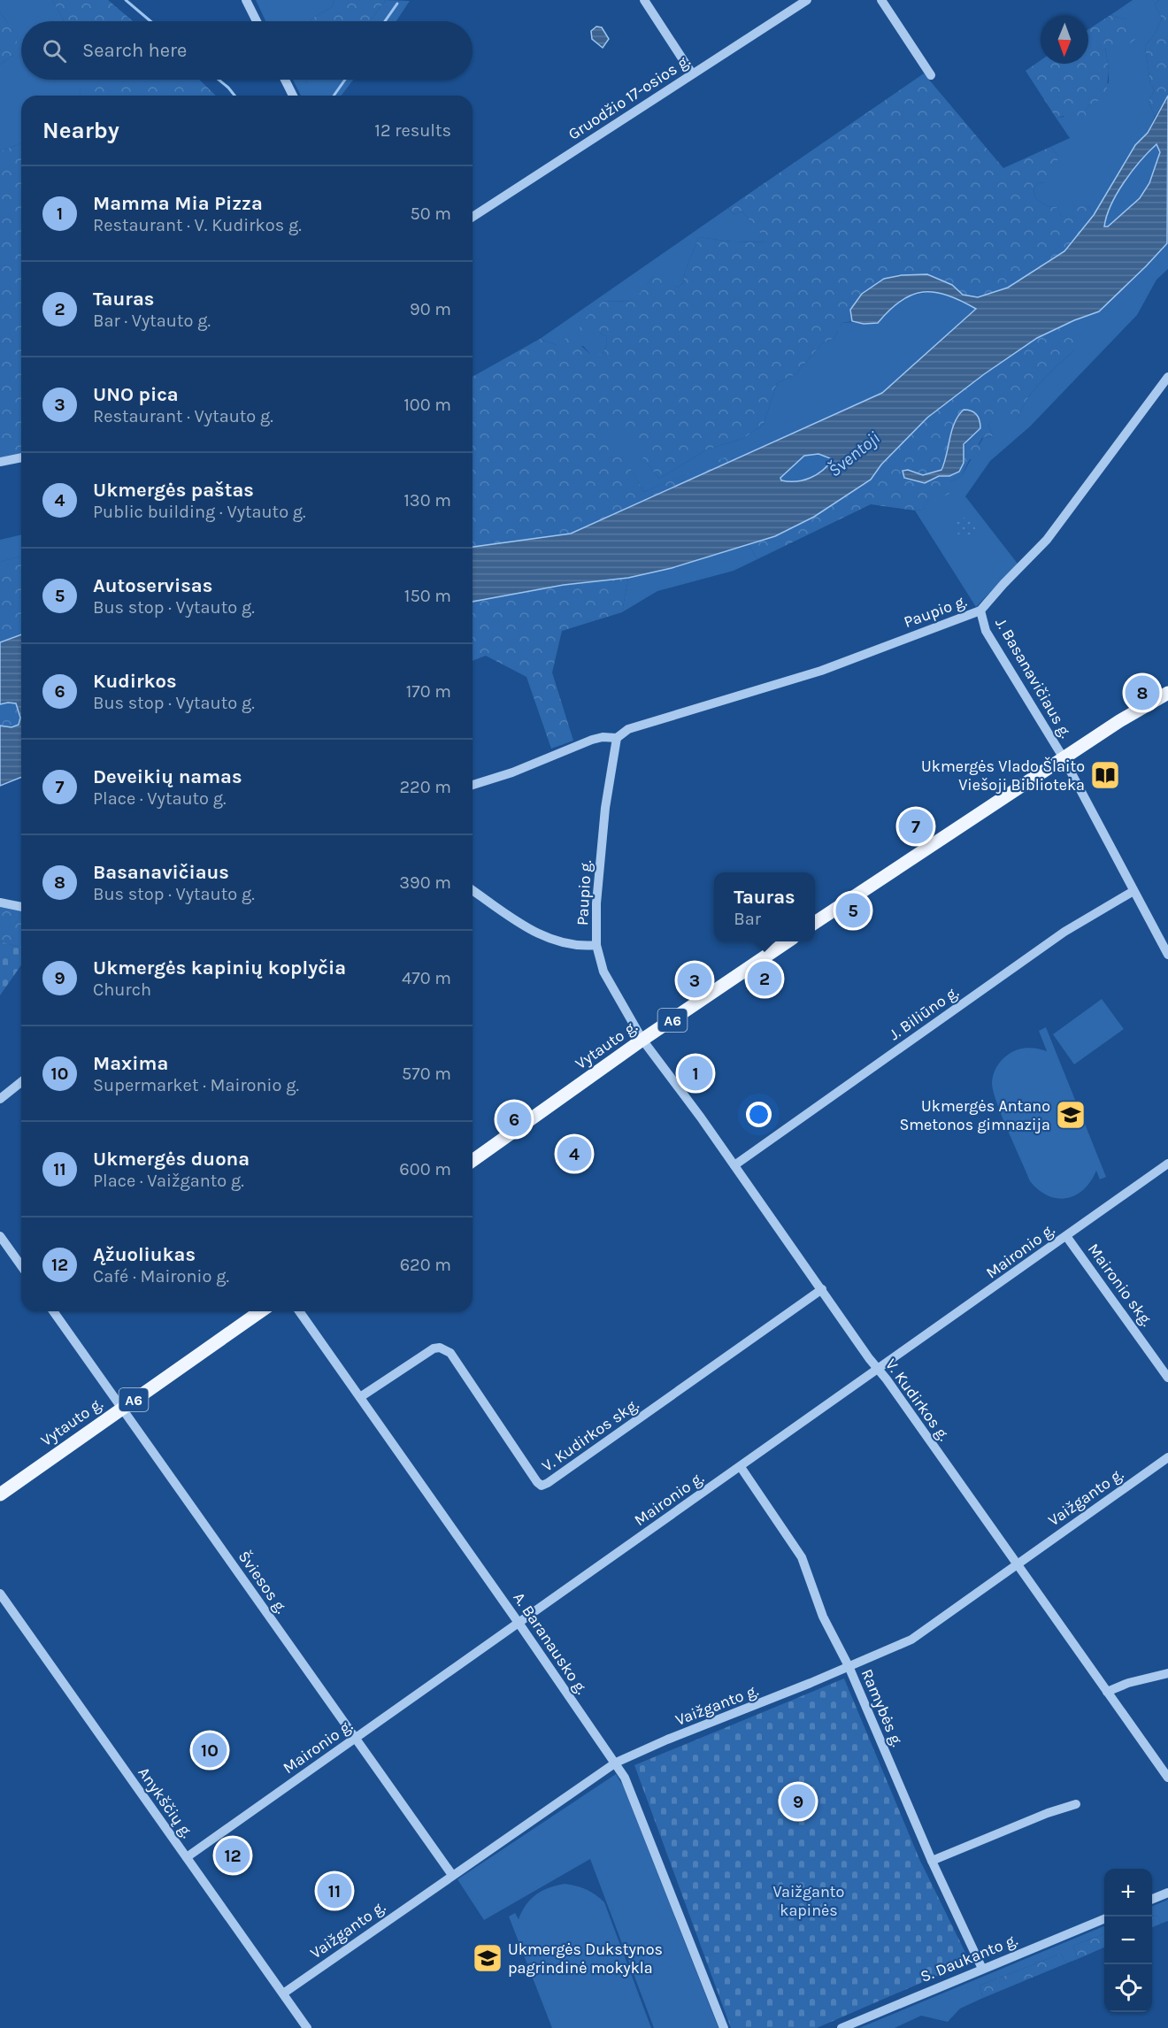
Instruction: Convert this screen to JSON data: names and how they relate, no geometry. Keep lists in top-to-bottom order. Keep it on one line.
{"streets":{"main road":["A6","Vytauto g."],"street":["Gruodžio 17-osios g.","Paupio g.","J. Basanavičiaus g.","J. Biliūno g.","Maironio g.","Maironio skg.","V. Kudirkos g.","V. Kudirkos skg.","Vaižganto g.","Šviesos g.","A. Baranausko g.","Ramybės g.","Anykščių g.","S. Daukanto g."]},"crossings":[["Paupio g.","J. Basanavičiaus g."],["Paupio g.","Vytauto g."],["Paupio g.","V. Kudirkos g."],["J. Basanavičiaus g.","J. Biliūno g."],["J. Biliūno g.","V. Kudirkos g."],["Vytauto g.","V. Kudirkos g."],["Vytauto g.","Šviesos g."],["Maironio g.","Maironio skg."],["Maironio g.","V. Kudirkos g."],["Maironio g.","Šviesos g."],["Maironio g.","A. Baranausko g."],["Maironio g.","Ramybės g."],["Maironio g.","Anykščių g."],["V. Kudirkos g.","V. Kudirkos skg."],["V. Kudirkos g.","Vaižganto g."],["V. Kudirkos skg.","A. Baranausko g."],["Vaižganto g.","Šviesos g."],["Vaižganto g.","A. Baranausko g."],["Vaižganto g.","Ramybės g."],["Vaižganto g.","Anykščių g."],["Ramybės g.","S. Daukanto g."]],"water":["Šventoji"],"parks":["Vaižganto kapinės"],"places":{"library":["Ukmergės Vlado Šlaito Viešoji Biblioteka"],"school or university":["Ukmergės Antano Smetonos gimnazija","Ukmergės Dukstynos pagrindinė mokykla"]},"north":"bottom","page":{"search":"Search here","heading":["Nearby","12 results"],"list":[{"mark":"1","name":"Mamma Mia Pizza","note":"Restaurant · V. Kudirkos g.","value":"50 m"},{"mark":"2","name":"Tauras","note":"Bar · Vytauto g.","value":"90 m"},{"mark":"3","name":"UNO pica","note":"Restaurant · Vytauto g.","value":"100 m"},{"mark":"4","name":"Ukmergės paštas","note":"Public building · Vytauto g.","value":"130 m"},{"mark":"5","name":"Autoservisas","note":"Bus stop · Vytauto g.","value":"150 m"},{"mark":"6","name":"Kudirkos","note":"Bus stop · Vytauto g.","value":"170 m"},{"mark":"7","name":"Deveikių namas","note":"Place · Vytauto g.","value":"220 m"},{"mark":"8","name":"Basanavičiaus","note":"Bus stop · Vytauto g.","value":"390 m"},{"mark":"9","name":"Ukmergės kapinių koplyčia","note":"Church","value":"470 m"},{"mark":"10","name":"Maxima","note":"Supermarket · Maironio g.","value":"570 m"},{"mark":"11","name":"Ukmergės duona","note":"Place · Vaižganto g.","value":"600 m"},{"mark":"12","name":"Ąžuoliukas","note":"Café · Maironio g.","value":"620 m"}],"pins":["8","7","5","2","3","1","6","4","10","9","12","11"],"popup":["Tauras","Bar"],"map_buttons":["+","−"]}}
